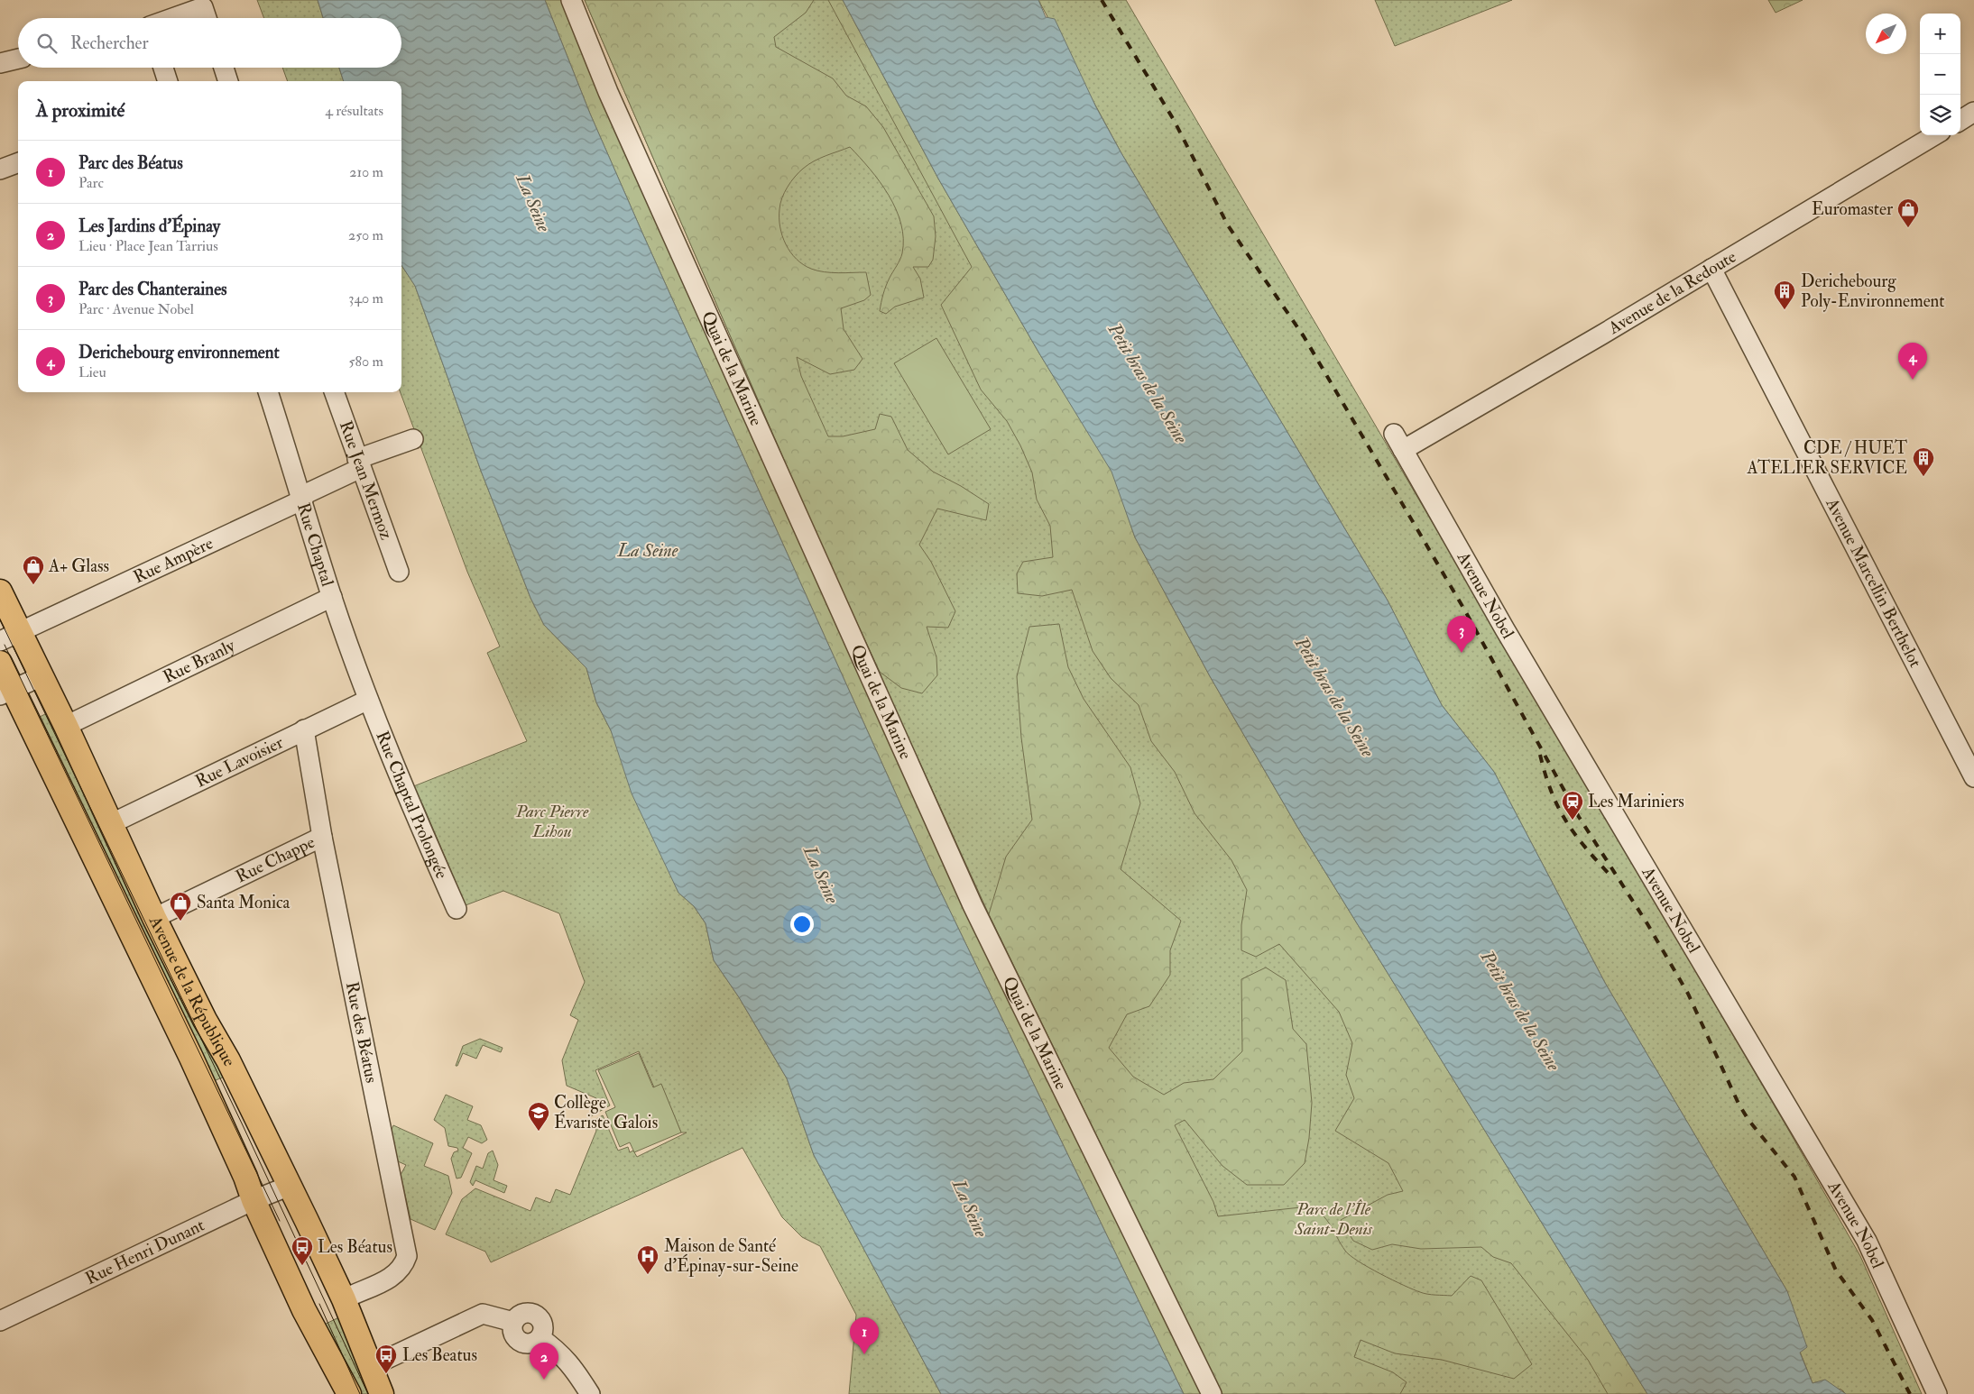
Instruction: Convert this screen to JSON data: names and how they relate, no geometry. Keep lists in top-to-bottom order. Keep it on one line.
{"streets":{"main road":["Avenue de la République"],"street":["Avenue de la Redoute","Quai de la Marine","Rue Jean Mermoz","Rue Chaptal","Rue Ampère","Avenue Marcellin Berthelot","Avenue Nobel","Rue Branly","Rue Lavoisier","Rue Chaptal Prolongée","Rue Chappe","Rue des Béatus","Rue Henri Dunant"]},"crossings":[["Avenue de la Redoute","Avenue Marcellin Berthelot"],["Avenue de la Redoute","Avenue Nobel"],["Rue Jean Mermoz","Rue Ampère"],["Rue Chaptal","Rue Ampère"],["Rue Chaptal","Rue Branly"],["Rue Chaptal","Rue Lavoisier"],["Rue Chaptal","Rue Chaptal Prolongée"],["Rue Ampère","Avenue de la République"],["Rue Branly","Avenue de la République"],["Rue Lavoisier","Rue Chaptal Prolongée"],["Rue Lavoisier","Avenue de la République"],["Rue Lavoisier","Rue des Béatus"],["Rue Chappe","Avenue de la République"],["Rue Chappe","Rue des Béatus"],["Avenue de la République","Rue des Béatus"],["Avenue de la République","Rue Henri Dunant"]],"water":["La Seine","Petit bras de la Seine"],"parks":["Parc Pierre Lihou","Parc de l'Île Saint-Denis"],"places":{"shop":["Euromaster","A+ Glass","Santa Monica"],"building":["Derichebourg Poly-Environnement","CDE / HUET ATELIER SERVICE"],"station":["Les Mariniers"],"school or university":["Collège Évariste Galois"],"bus stop":["Les Béatus","Les Beatus"],"hospital":["Maison de Santé d'Épinay-sur-Seine"]},"north":"bottom left","page":{"map_buttons":["+","−"],"search":"Rechercher","heading":["À proximité","4 résultats"],"list":[{"mark":"1","name":"Parc des Béatus","note":"Parc","value":"210 m"},{"mark":"2","name":"Les Jardins d'Épinay","note":"Lieu · Place Jean Tarrius","value":"250 m"},{"mark":"3","name":"Parc des Chanteraines","note":"Parc · Avenue Nobel","value":"340 m"},{"mark":"4","name":"Derichebourg environnement","note":"Lieu","value":"580 m"}],"pins":["4","3","1","2"]}}
